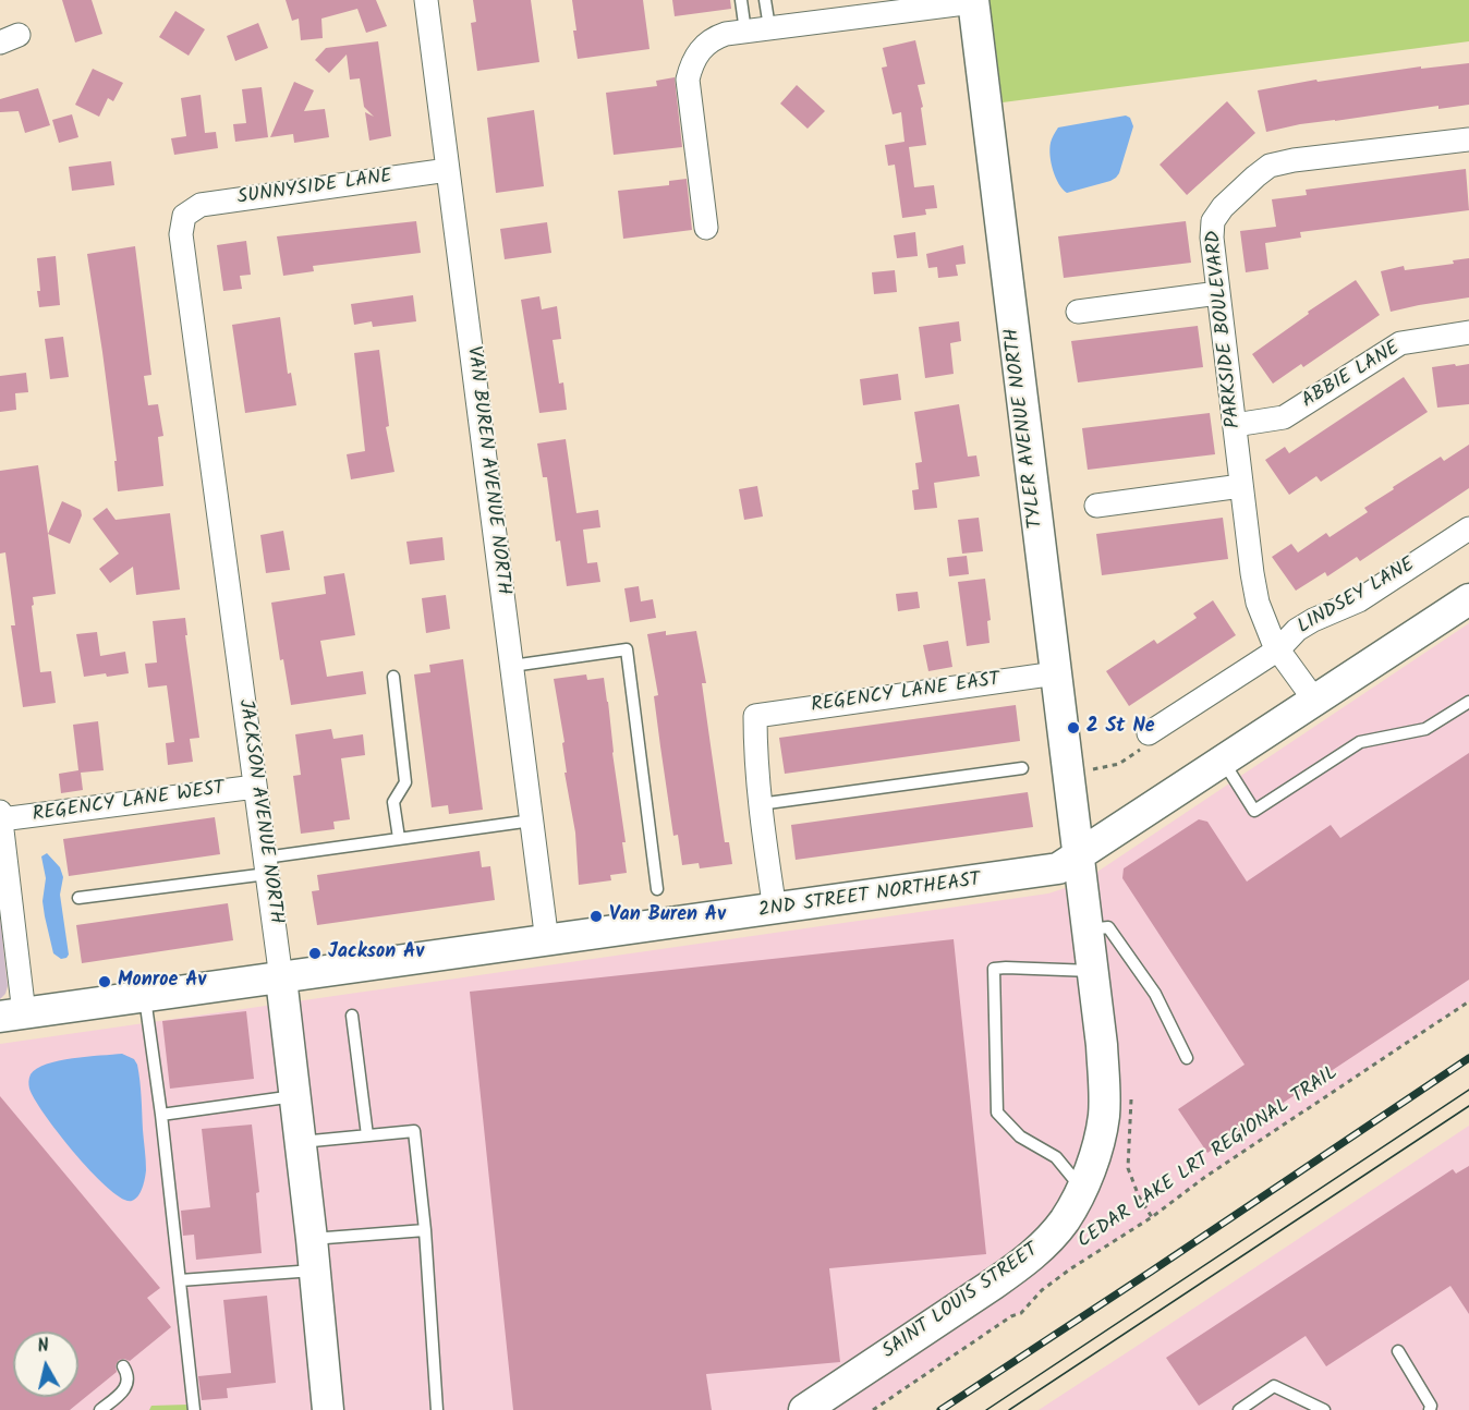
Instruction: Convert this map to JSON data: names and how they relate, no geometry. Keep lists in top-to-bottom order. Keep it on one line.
{"streets":{"street":["SUNNYSIDE LANE","PARKSIDE BOULEVARD","ABBIE LANE","TYLER AVENUE NORTH","VAN BUREN AVENUE NORTH","LINDSEY LANE","REGENCY LANE EAST","REGENCY LANE WEST","JACKSON AVENUE NORTH","2ND STREET NORTHEAST","SAINT LOUIS STREET"],"path":["CEDAR LAKE LRT REGIONAL TRAIL"]},"crossings":[["SUNNYSIDE LANE","VAN BUREN AVENUE NORTH"],["SUNNYSIDE LANE","JACKSON AVENUE NORTH"],["PARKSIDE BOULEVARD","ABBIE LANE"],["PARKSIDE BOULEVARD","LINDSEY LANE"],["PARKSIDE BOULEVARD","2ND STREET NORTHEAST"],["TYLER AVENUE NORTH","REGENCY LANE EAST"],["TYLER AVENUE NORTH","2ND STREET NORTHEAST"],["TYLER AVENUE NORTH","SAINT LOUIS STREET"],["VAN BUREN AVENUE NORTH","2ND STREET NORTHEAST"],["REGENCY LANE WEST","JACKSON AVENUE NORTH"],["JACKSON AVENUE NORTH","2ND STREET NORTHEAST"],["2ND STREET NORTHEAST","SAINT LOUIS STREET"]],"places":["2 St Ne","Van Buren Av","Jackson Av","Monroe Av"],"north":"top"}
